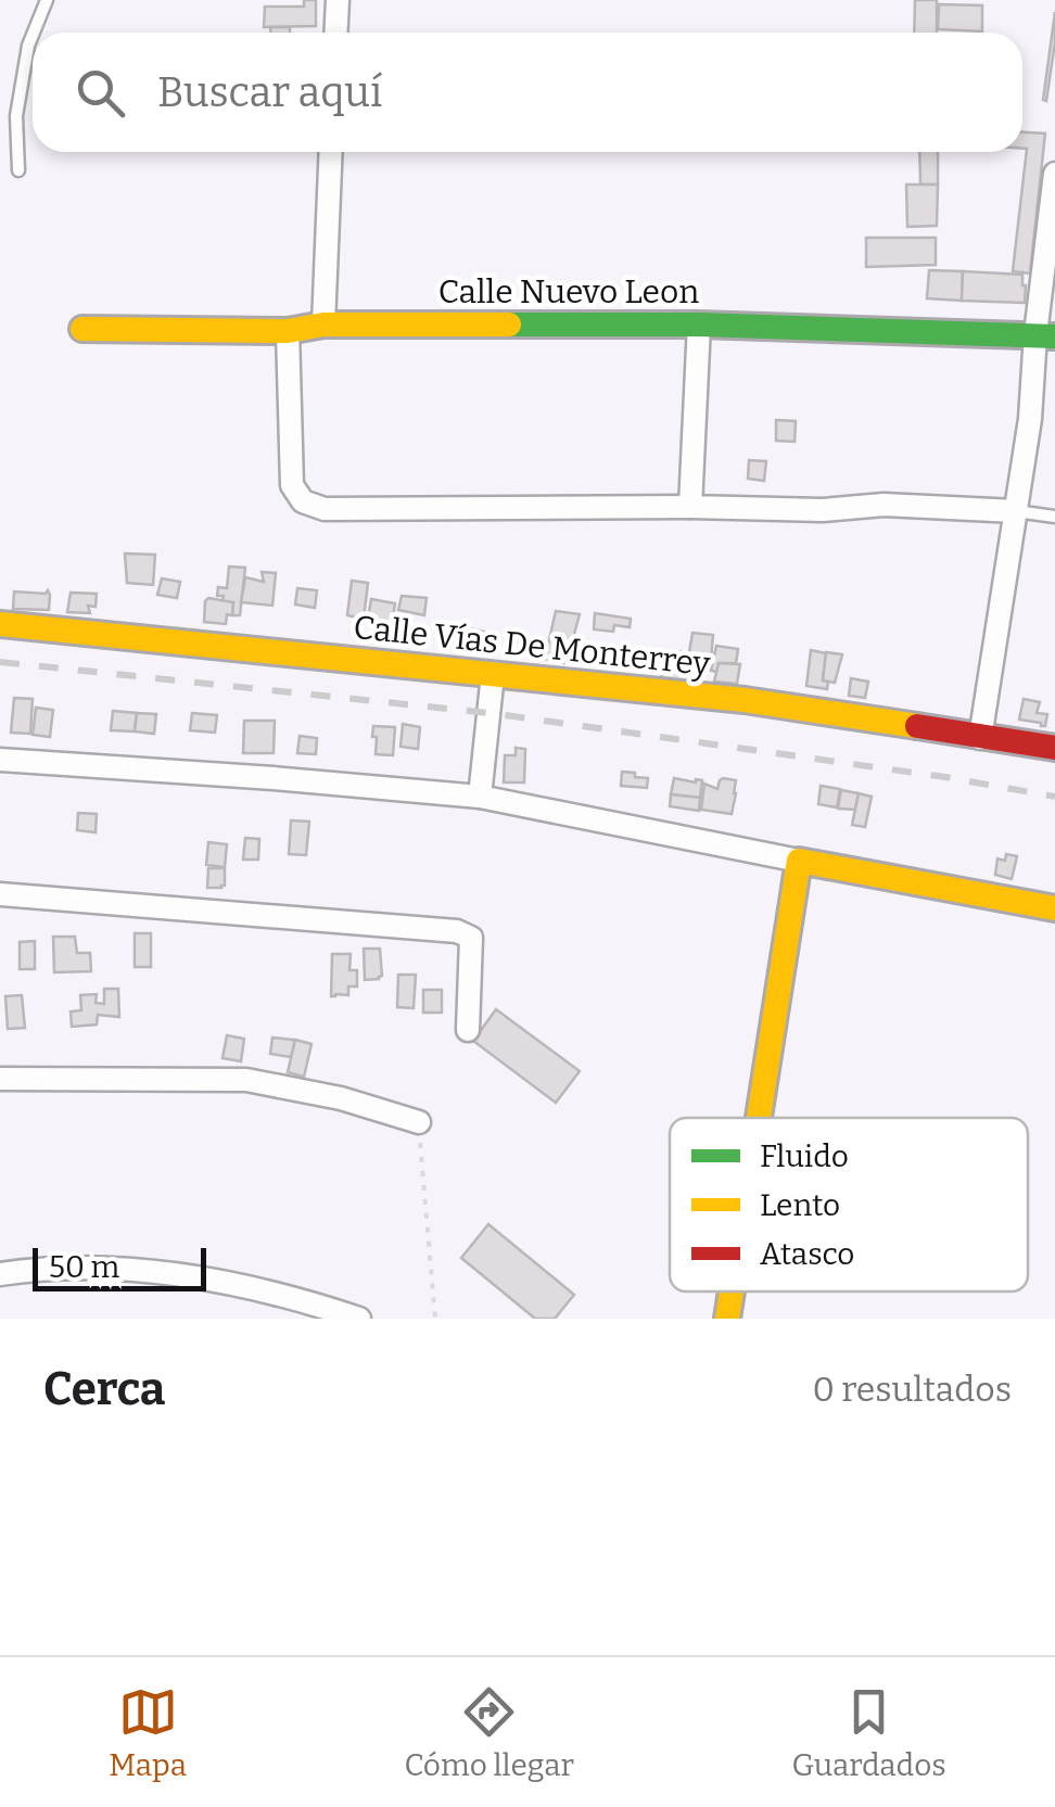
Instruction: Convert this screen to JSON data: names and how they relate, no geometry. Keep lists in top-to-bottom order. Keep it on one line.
{"streets":{"street":["Calle Nuevo Leon","Calle Vías De Monterrey"]},"legend":["Fluido","Lento","Atasco"],"scale_bar":"50 m","page":{"search":"Buscar aquí","scale":"50 m","heading":["Cerca","0 resultados"],"nav":["Mapa","Cómo llegar","Guardados"]}}
